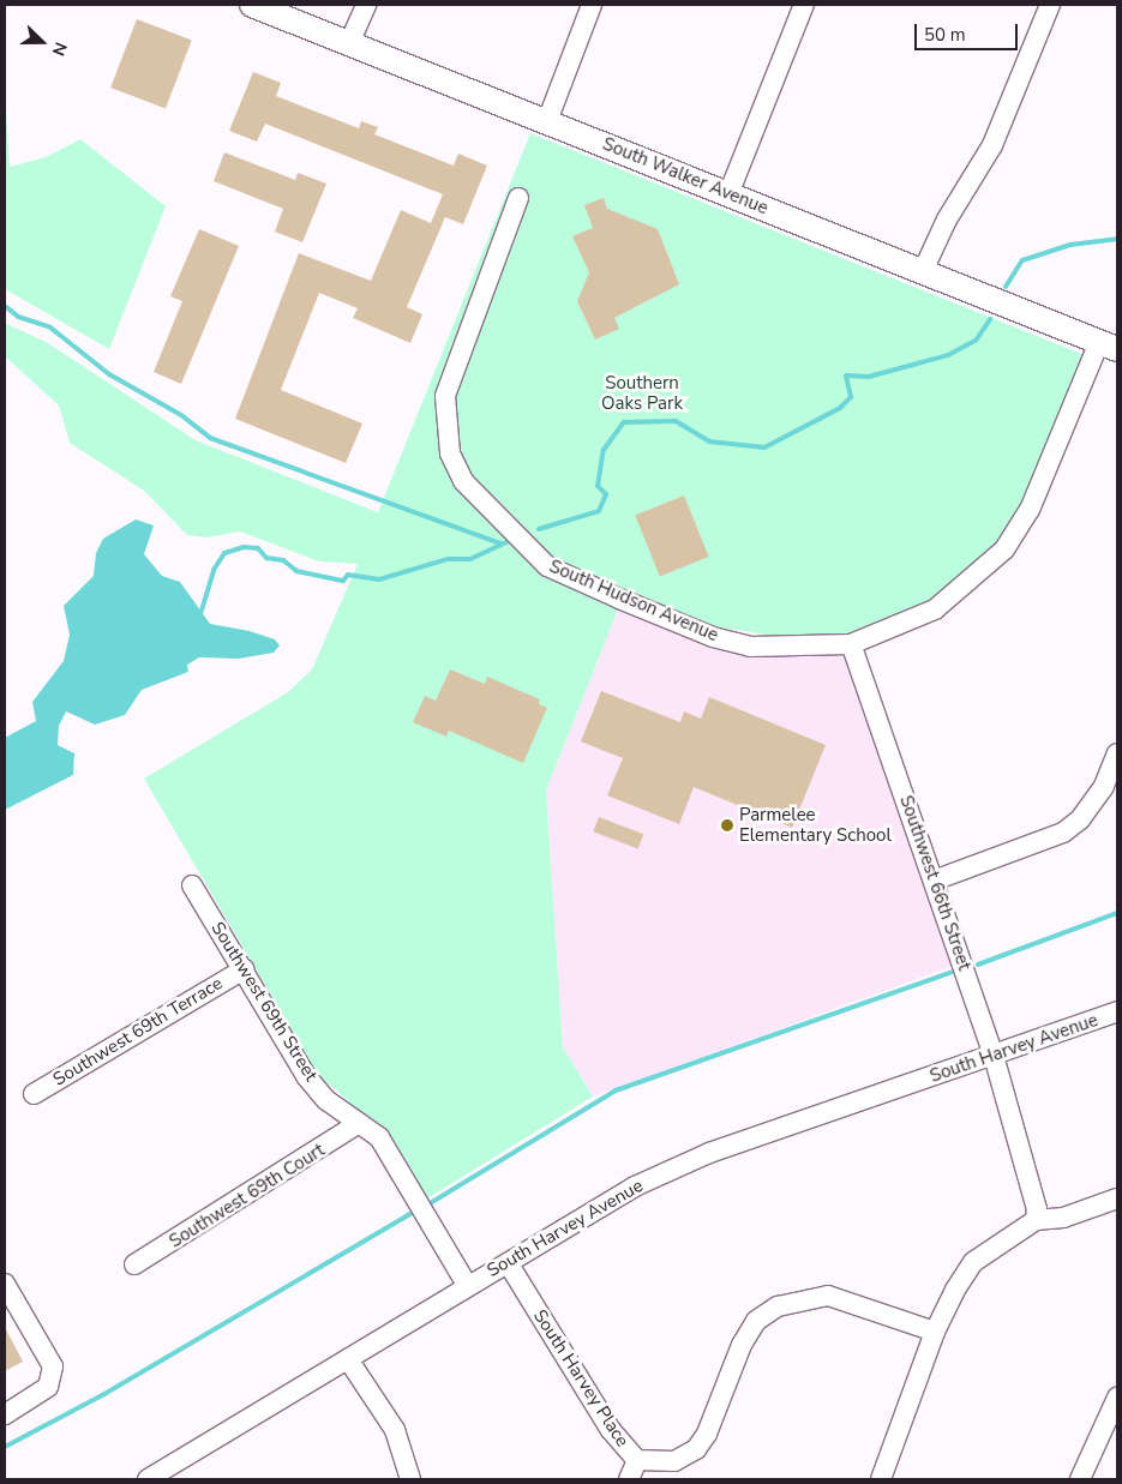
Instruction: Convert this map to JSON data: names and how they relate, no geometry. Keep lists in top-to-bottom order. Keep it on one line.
{"streets":{"main road":["South Walker Avenue"],"street":["South Hudson Avenue","Southwest 66th Street","Southwest 69th Street","Southwest 69th Terrace","South Harvey Avenue","Southwest 69th Court","South Harvey Place"]},"crossings":[["South Hudson Avenue","Southwest 66th Street"],["Southwest 66th Street","South Harvey Avenue"],["Southwest 69th Street","Southwest 69th Terrace"],["Southwest 69th Street","South Harvey Avenue"],["Southwest 69th Street","Southwest 69th Court"],["South Harvey Avenue","South Harvey Place"]],"parks":["Southern Oaks Park"],"places":["Parmelee Elementary School"],"scale_bar":"50 m","north":"right"}
